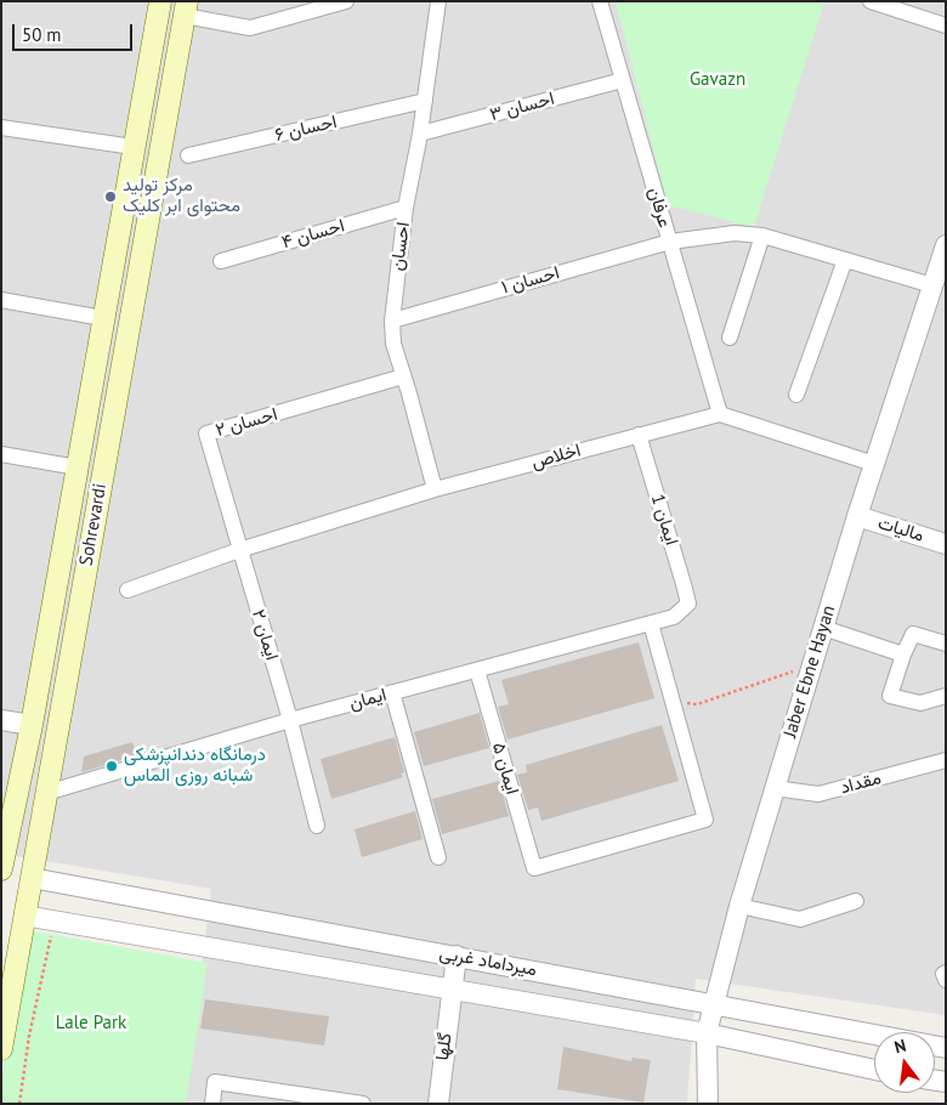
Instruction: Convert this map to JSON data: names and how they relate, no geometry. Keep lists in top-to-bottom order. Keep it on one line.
{"streets":{"main road":["Sohrevardi"],"street":["احسان ۳","احسان ۶","عرفان","احسان ۴","احسان","احسان ۱","احسان ۲","اخلاص","ایمان 1","مالیات","ایمان ۲","Jaber Ebne Hayan","ایمان","ایمان ۵","مقداد","میرداماد غربی","گلها"]},"crossings":[["احسان ۳","عرفان"],["احسان ۳","احسان"],["احسان ۶","احسان"],["عرفان","احسان ۱"],["عرفان","اخلاص"],["احسان ۴","احسان"],["احسان","احسان ۱"],["احسان","احسان ۲"],["احسان","اخلاص"],["احسان ۱","Jaber Ebne Hayan"],["احسان ۲","اخلاص"],["احسان ۲","ایمان ۲"],["اخلاص","ایمان 1"],["اخلاص","ایمان ۲"],["ایمان 1","ایمان"],["Sohrevardi","ایمان"],["Sohrevardi","میرداماد غربی"],["مالیات","Jaber Ebne Hayan"],["ایمان ۲","ایمان"],["Jaber Ebne Hayan","مقداد"],["Jaber Ebne Hayan","میرداماد غربی"],["ایمان","ایمان ۵"],["میرداماد غربی","گلها"]],"parks":["Gavazn","Lale Park"],"places":["مرکز تولید محتوای ابر کلیک","درمانگاه دندان‍‍پزشکی شبانه روزی الماس"],"scale_bar":"50 m","north":"top"}
